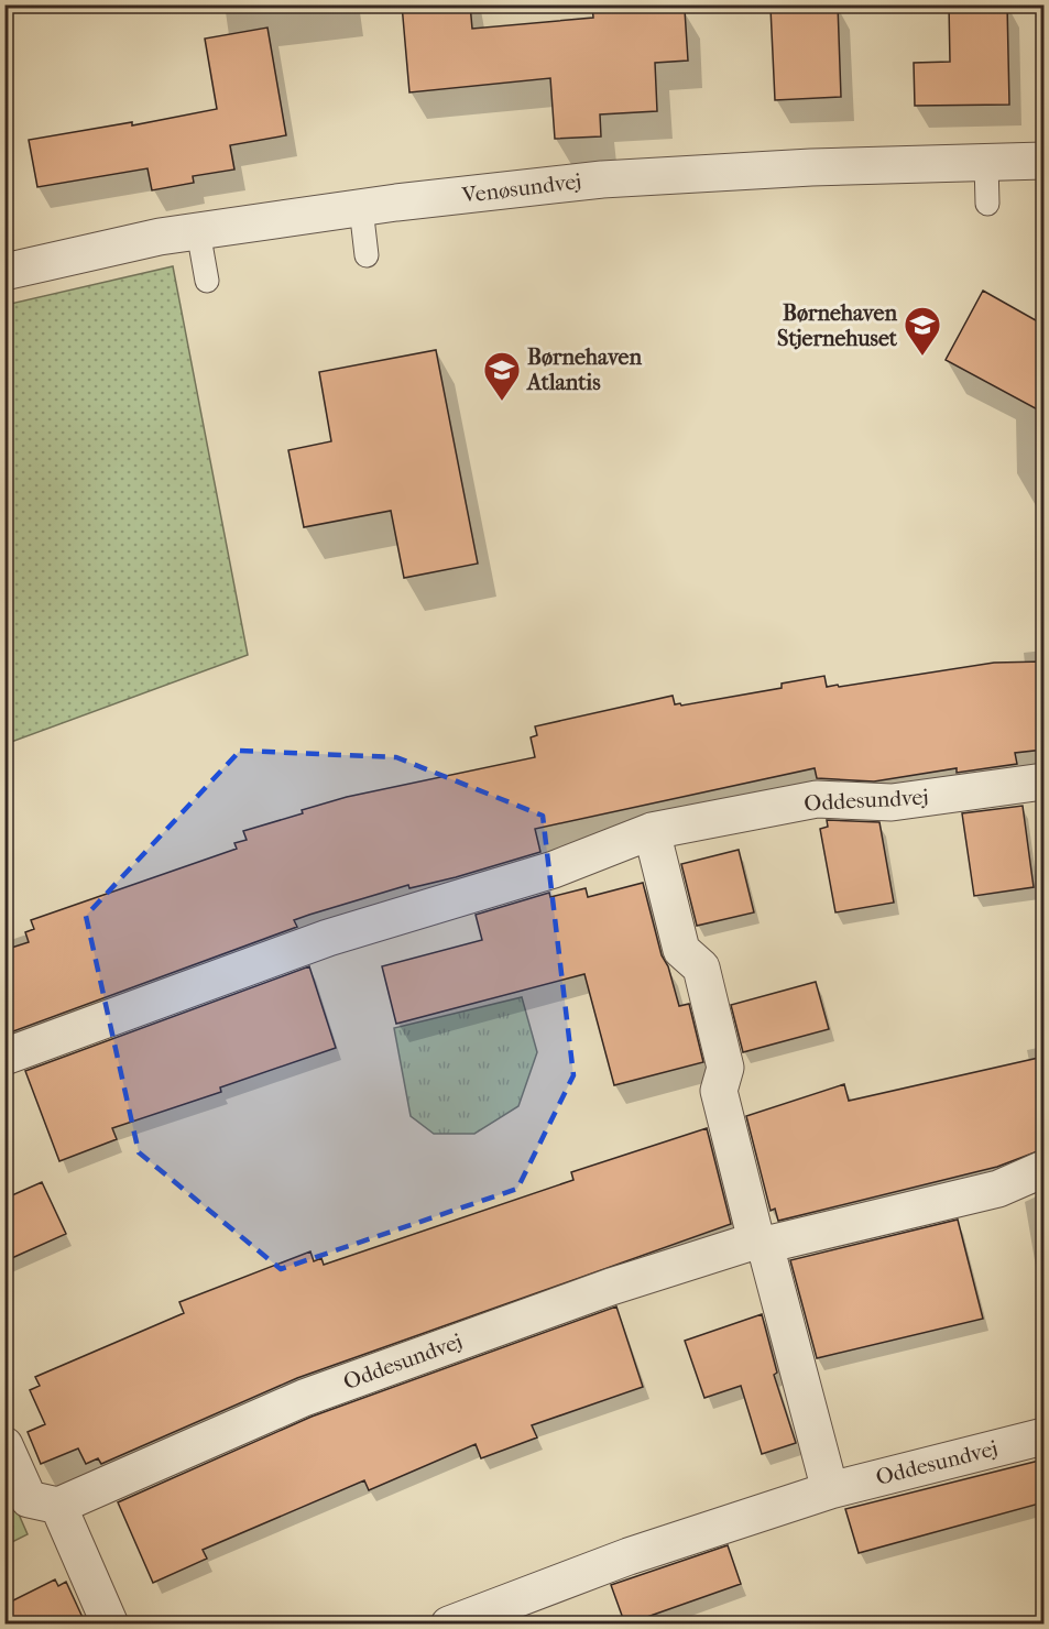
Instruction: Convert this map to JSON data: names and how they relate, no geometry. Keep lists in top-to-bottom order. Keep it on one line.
{"streets":{"street":["Venøsundvej","Oddesundvej"]},"places":{"school or university":["Børnehaven Stjernehuset","Børnehaven Atlantis"]}}
